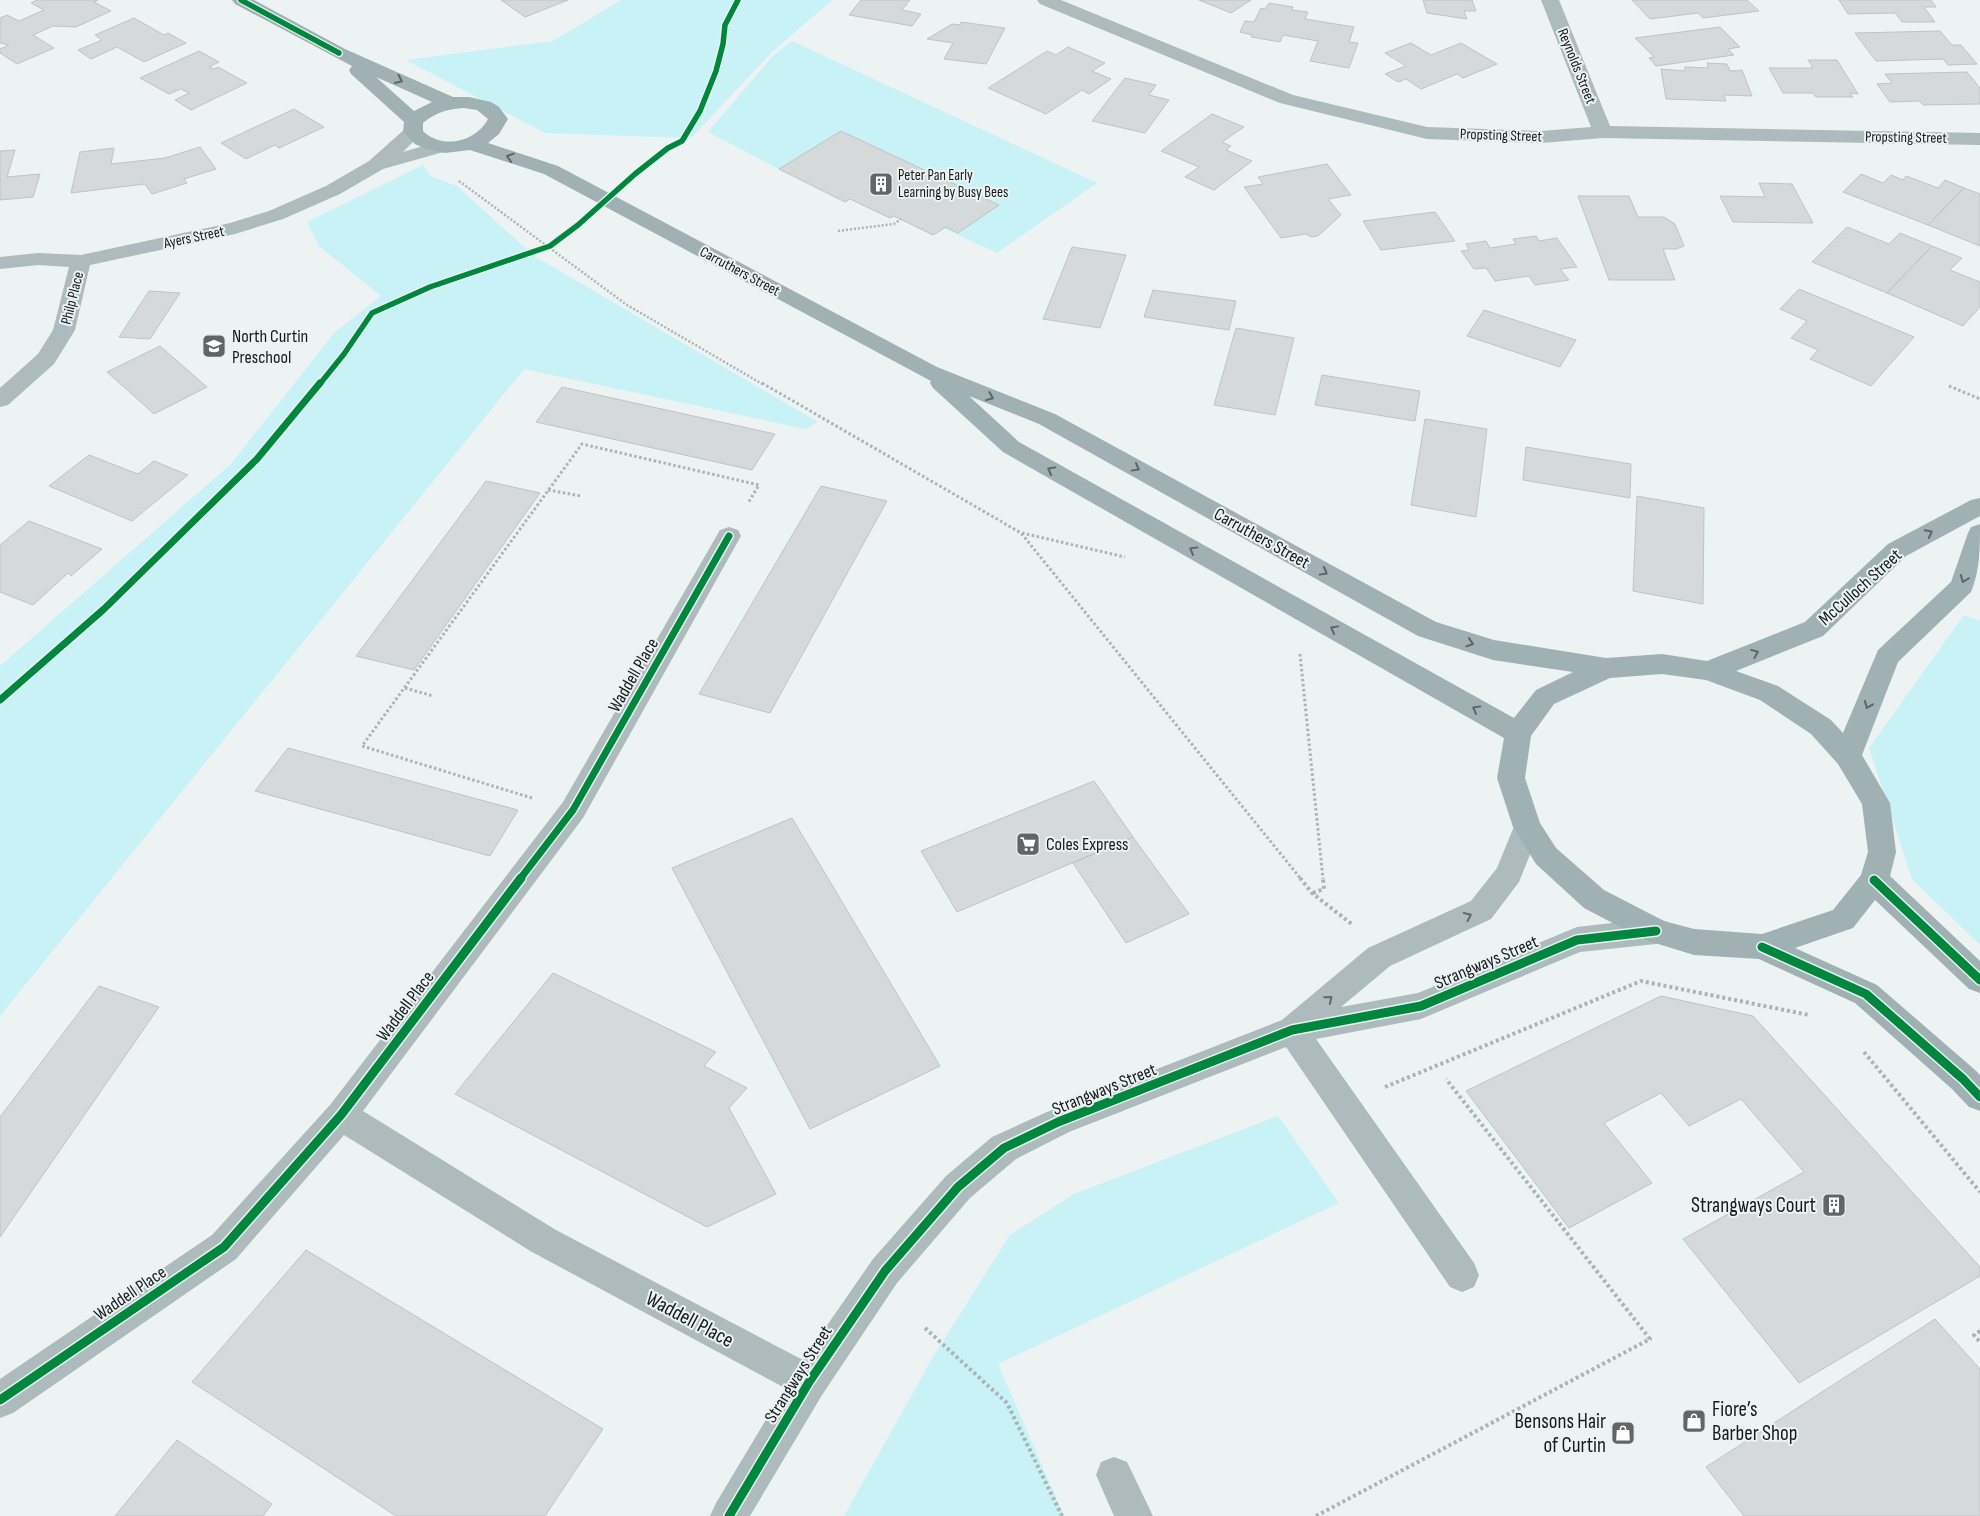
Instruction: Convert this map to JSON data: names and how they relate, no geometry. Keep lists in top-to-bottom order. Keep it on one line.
{"streets":{"main road":["Carruthers Street","McCulloch Street"],"street":["Reynolds Street","Propsting Street","Ayers Street","Philp Place","Waddell Place","Strangways Street"]},"crossings":[["Reynolds Street","Propsting Street"],["Ayers Street","Philp Place"],["Waddell Place","Strangways Street"]],"one_way":["McCulloch Street"],"places":{"building":["Peter Pan Early Learning by Busy Bees","Strangways Court"],"school or university":["North Curtin Preschool"],"supermarket":["Coles Express"],"shop":["Fiore’s Barber Shop","Bensons Hair of Curtin"]}}
